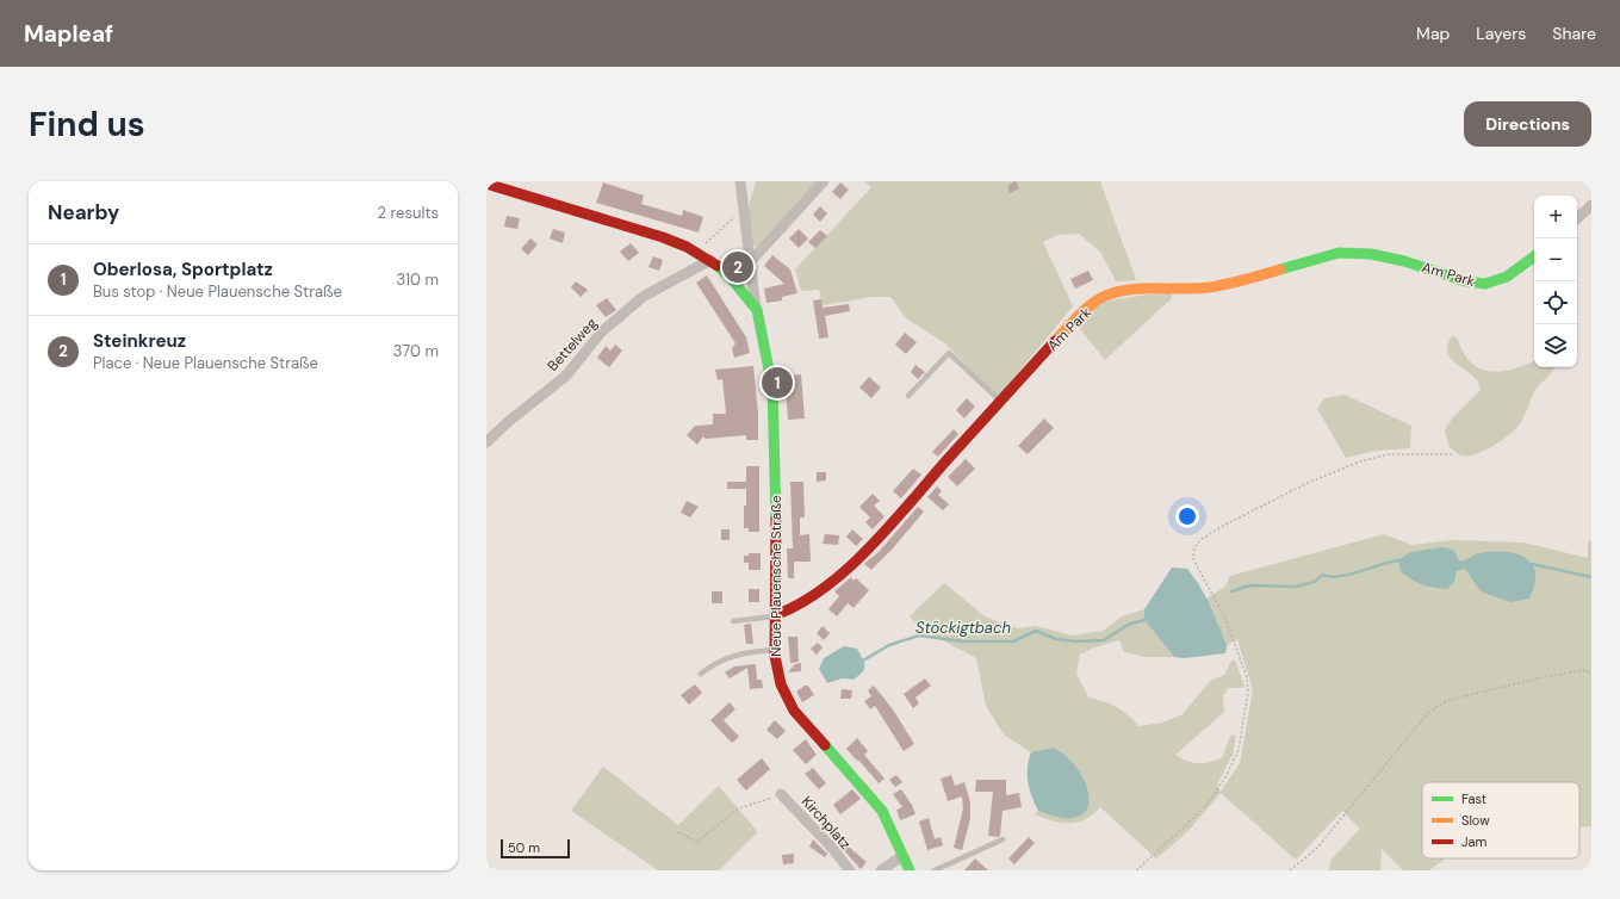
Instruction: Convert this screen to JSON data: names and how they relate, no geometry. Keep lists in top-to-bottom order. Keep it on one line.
{"streets":{"street":["Am Park","Bettelweg","Neue Plauensche Straße","Kirchplatz"]},"crossings":[["Am Park","Neue Plauensche Straße"],["Bettelweg","Neue Plauensche Straße"]],"water":["Stöckigtbach"],"legend":["Fast","Slow","Jam"],"scale_bar":"50 m","page":{"header":"Mapleaf","nav":["Map","Layers","Share"],"buttons":"Directions","title":"Find us","heading":["Nearby","2 results"],"map_buttons":["+","−"],"list":[{"mark":"1","name":"Oberlosa, Sportplatz","note":"Bus stop · Neue Plauensche Straße","value":"310 m"},{"mark":"2","name":"Steinkreuz","note":"Place · Neue Plauensche Straße","value":"370 m"}],"pins":["2","1"],"scale":"50 m"}}
